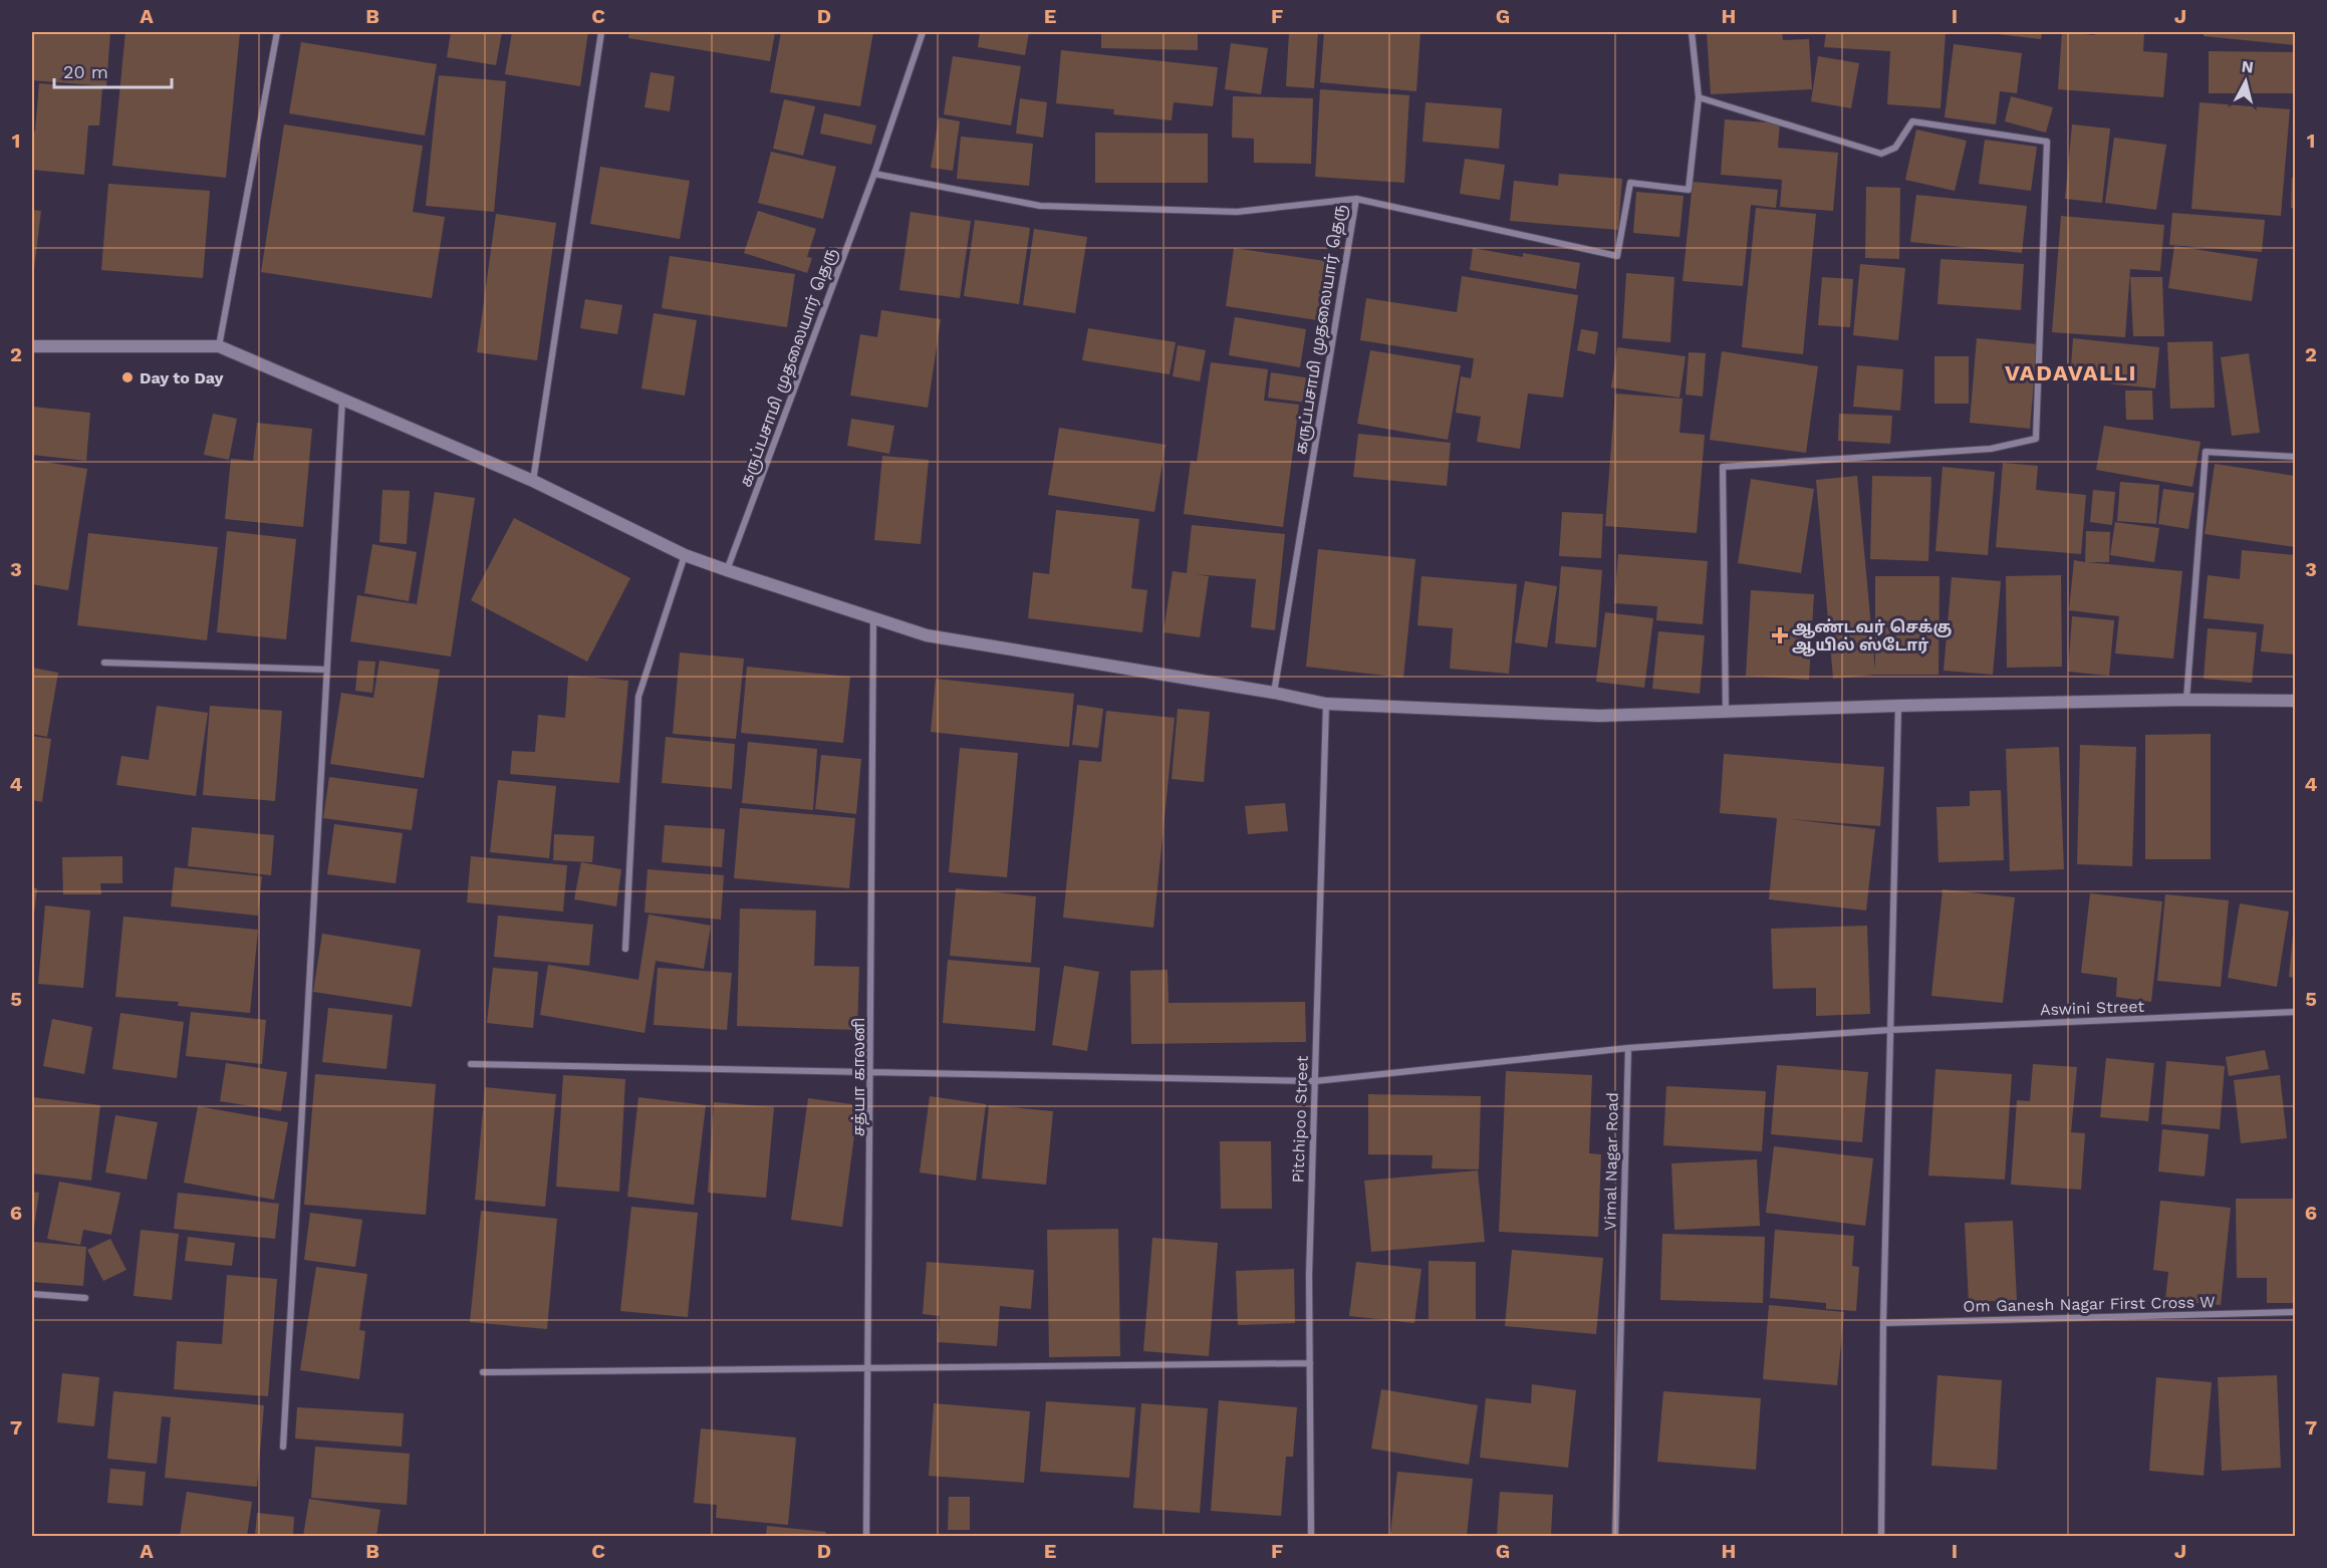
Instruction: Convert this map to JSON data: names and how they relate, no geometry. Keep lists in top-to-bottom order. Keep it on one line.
{"streets":{"street":["கருப்பசாமி முதலையார் தெரு","Aswini Street","சத்யா காலனி","Pitchipoo Street","Vimal Nagar Road","Om Ganesh Nagar First Cross W"]},"districts":["VADAVALLI"],"places":{"other":["Day to Day"],"health":["ஆண்டவர் செக்கு ஆயில் ஸ்டோர்"]},"scale_bar":"20 m","north":"top","grid":{"columns":["A","B","C","D","E","F","G","H","I","J"],"rows":["1","2","3","4","5","6","7"]}}
